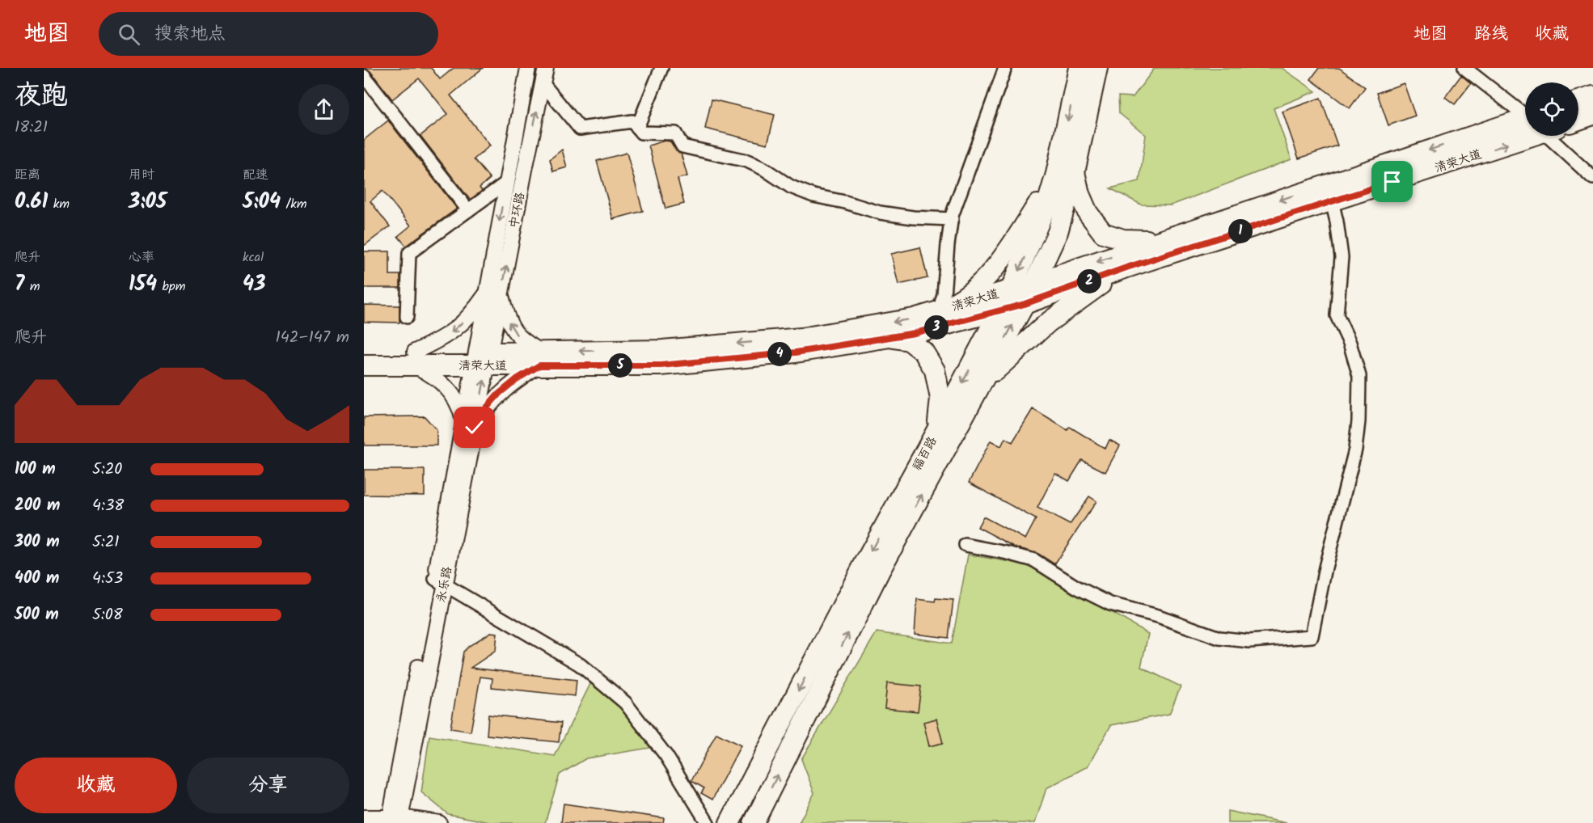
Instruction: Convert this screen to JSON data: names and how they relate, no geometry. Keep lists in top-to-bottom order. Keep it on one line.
{"streets":{"main road":["清荣大道","福百路"],"street":["中环路","永乐路"]},"crossings":[["清荣大道","中环路"],["清荣大道","福百路"],["清荣大道","永乐路"],["中环路","永乐路"]],"page":{"header":"地图","search":"搜索地点","nav":["地图","路线","收藏"],"heading":["夜跑","18:21"],"stats":[["距离","0.61 km"],["用时","3:05"],["配速","5:04 /km"],["爬升","7 m"],["心率","154 bpm"],["kcal","43"]],"pins":["1","2","3","4","5"],"chart":["爬升","142–147 m"],"list":[{"name":"100 m","note":"5:20"},{"name":"200 m","note":"4:38"},{"name":"300 m","note":"5:21"},{"name":"400 m","note":"4:53"},{"name":"500 m","note":"5:08"}],"buttons":["收藏","分享"]}}
